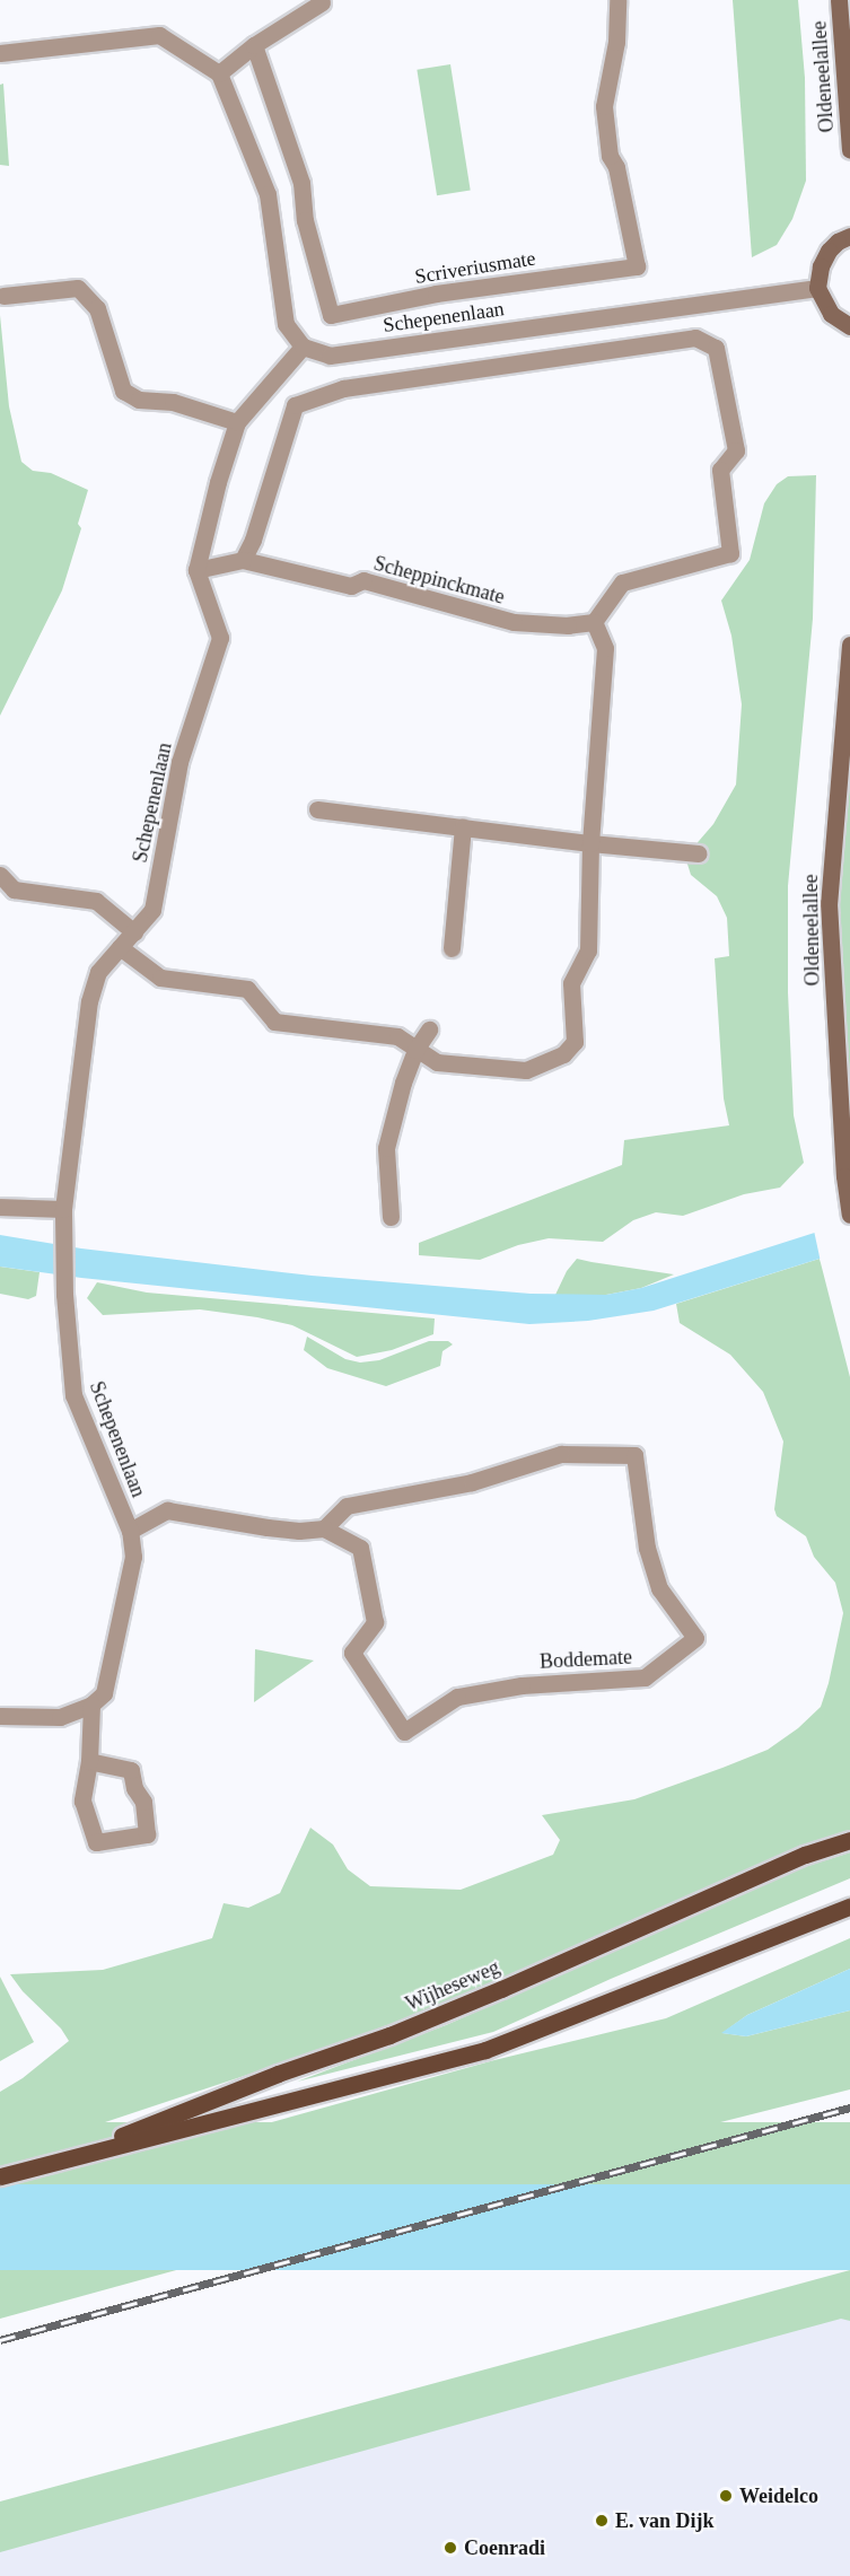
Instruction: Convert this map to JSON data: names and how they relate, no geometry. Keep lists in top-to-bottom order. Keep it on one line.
{"streets":{"main road":["Oldeneelallee","Wijheseweg"],"street":["Scriveriusmate","Schepenenlaan","Scheppinckmate","Boddemate"]},"crossings":[["Schepenenlaan","Scheppinckmate"]],"places":["Weidelco","E. van Dijk","Coenradi"]}
